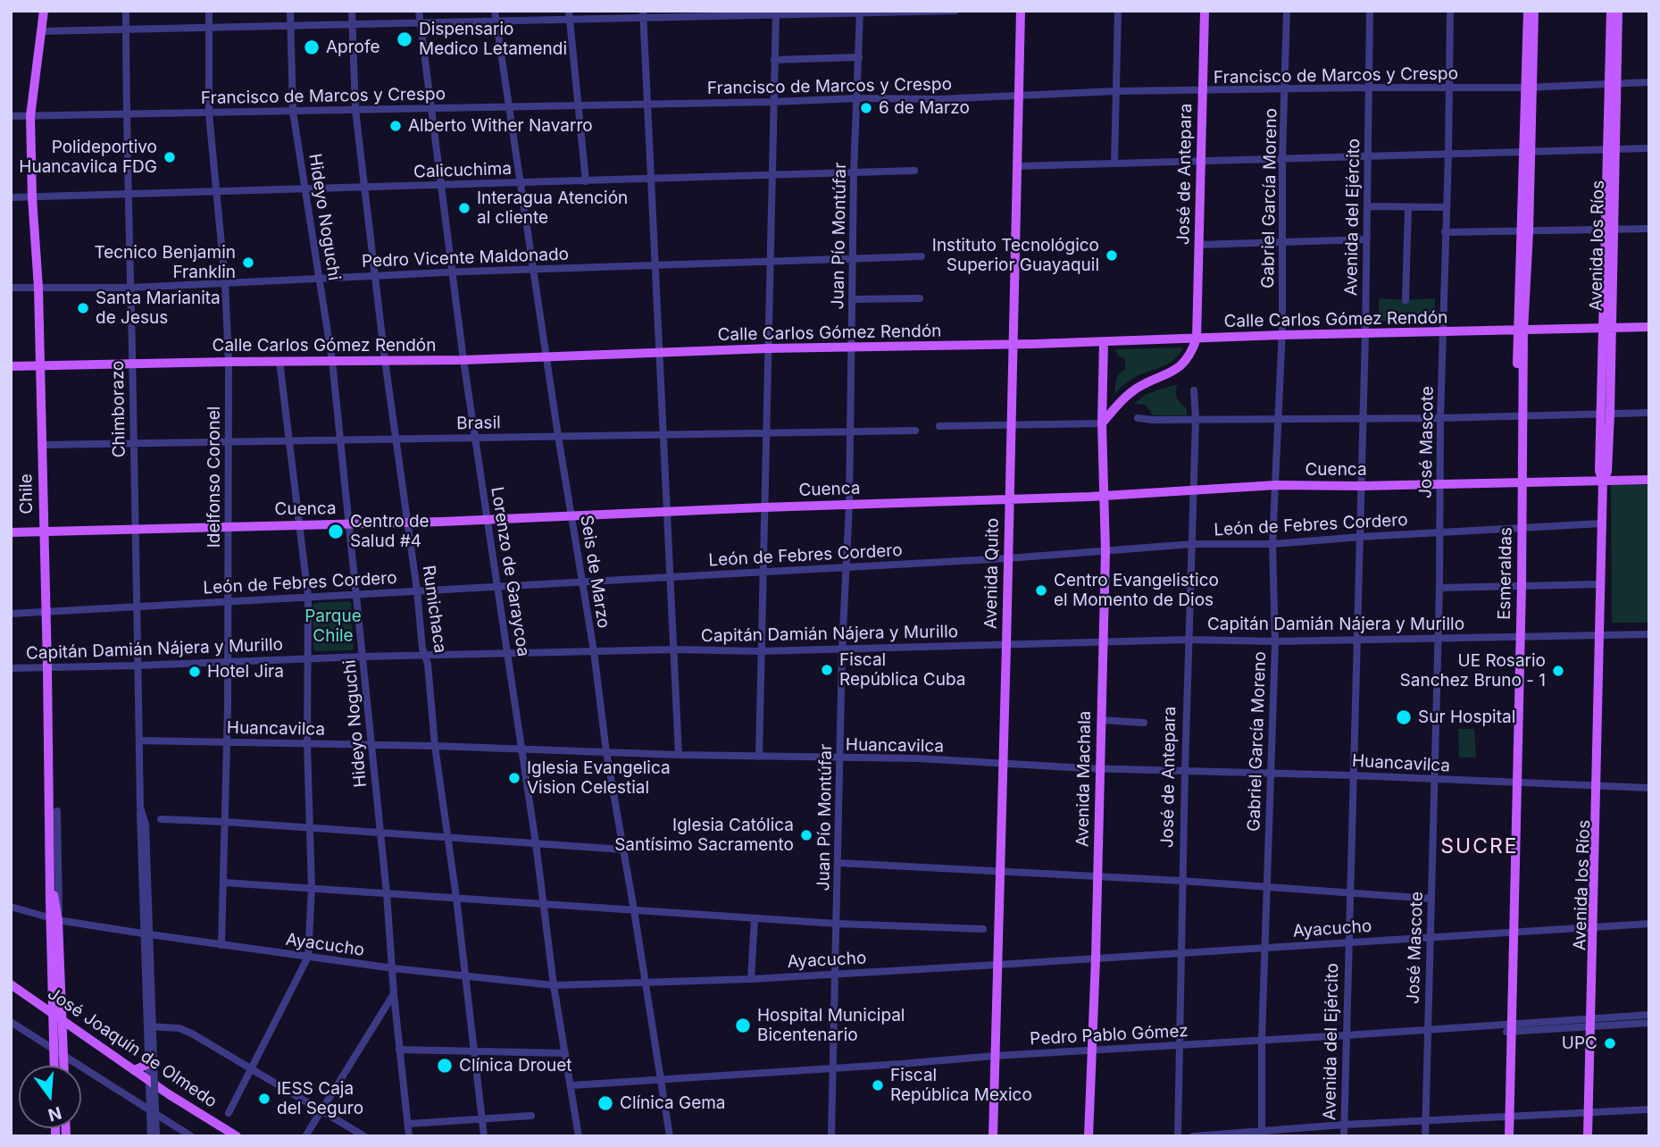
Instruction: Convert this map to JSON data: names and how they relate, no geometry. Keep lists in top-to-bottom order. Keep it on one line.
{"streets":{"main road":["José de Antepara","Avenida los Ríos","Calle Carlos Gómez Rendón","Cuenca","Chile","Avenida Quito","Esmeraldas","Avenida Machala","José Joaquín de Olmedo"],"street":["Francisco de Marcos y Crespo","Calicuchima","Gabriel García Moreno","Hideyo Noguchi","Avenida del Ejército","Juan Pío Montúfar","Pedro Vicente Maldonado","Chimborazo","Brasil","José Mascote","Idelfonso Coronel","León de Febres Cordero","Lorenzo de Garaycoa","Seis de Marzo","Rumichaca","Capitán Damián Nájera y Murillo","Huancavilca","Ayacucho","Pedro Pablo Gómez"]},"crossings":[["Francisco de Marcos y Crespo","José de Antepara"],["Francisco de Marcos y Crespo","Gabriel García Moreno"],["Francisco de Marcos y Crespo","Hideyo Noguchi"],["Francisco de Marcos y Crespo","Avenida del Ejército"],["Francisco de Marcos y Crespo","Juan Pío Montúfar"],["Francisco de Marcos y Crespo","Avenida los Ríos"],["Francisco de Marcos y Crespo","Chimborazo"],["Francisco de Marcos y Crespo","José Mascote"],["Francisco de Marcos y Crespo","Idelfonso Coronel"],["Francisco de Marcos y Crespo","Chile"],["Francisco de Marcos y Crespo","Lorenzo de Garaycoa"],["Francisco de Marcos y Crespo","Seis de Marzo"],["Francisco de Marcos y Crespo","Avenida Quito"],["Francisco de Marcos y Crespo","Esmeraldas"],["Francisco de Marcos y Crespo","Rumichaca"],["Calicuchima","Hideyo Noguchi"],["Calicuchima","Juan Pío Montúfar"],["Calicuchima","Chimborazo"],["Calicuchima","Idelfonso Coronel"],["Calicuchima","Chile"],["Calicuchima","Lorenzo de Garaycoa"],["Calicuchima","Seis de Marzo"],["Calicuchima","Rumichaca"],["José de Antepara","Calle Carlos Gómez Rendón"],["José de Antepara","Cuenca"],["José de Antepara","León de Febres Cordero"],["José de Antepara","Capitán Damián Nájera y Murillo"],["José de Antepara","Huancavilca"],["José de Antepara","Ayacucho"],["José de Antepara","Pedro Pablo Gómez"],["Gabriel García Moreno","Calle Carlos Gómez Rendón"],["Gabriel García Moreno","Cuenca"],["Gabriel García Moreno","León de Febres Cordero"],["Gabriel García Moreno","Capitán Damián Nájera y Murillo"],["Gabriel García Moreno","Huancavilca"],["Gabriel García Moreno","Ayacucho"],["Gabriel García Moreno","Pedro Pablo Gómez"],["Hideyo Noguchi","Pedro Vicente Maldonado"],["Hideyo Noguchi","Calle Carlos Gómez Rendón"],["Hideyo Noguchi","Brasil"],["Hideyo Noguchi","Cuenca"],["Hideyo Noguchi","León de Febres Cordero"],["Hideyo Noguchi","Capitán Damián Nájera y Murillo"],["Hideyo Noguchi","Huancavilca"],["Hideyo Noguchi","Ayacucho"],["Avenida del Ejército","Calle Carlos Gómez Rendón"],["Avenida del Ejército","Cuenca"],["Avenida del Ejército","León de Febres Cordero"],["Avenida del Ejército","Capitán Damián Nájera y Murillo"],["Avenida del Ejército","Huancavilca"],["Avenida del Ejército","Ayacucho"],["Avenida del Ejército","Pedro Pablo Gómez"],["Juan Pío Montúfar","Pedro Vicente Maldonado"],["Juan Pío Montúfar","Calle Carlos Gómez Rendón"],["Juan Pío Montúfar","Brasil"],["Juan Pío Montúfar","Cuenca"],["Juan Pío Montúfar","León de Febres Cordero"],["Juan Pío Montúfar","Capitán Damián Nájera y Murillo"],["Juan Pío Montúfar","Huancavilca"],["Juan Pío Montúfar","Ayacucho"],["Juan Pío Montúfar","Pedro Pablo Gómez"],["Avenida los Ríos","Calle Carlos Gómez Rendón"],["Avenida los Ríos","Cuenca"],["Avenida los Ríos","León de Febres Cordero"],["Avenida los Ríos","Capitán Damián Nájera y Murillo"],["Avenida los Ríos","Huancavilca"],["Avenida los Ríos","Ayacucho"],["Avenida los Ríos","Pedro Pablo Gómez"],["Pedro Vicente Maldonado","Chimborazo"],["Pedro Vicente Maldonado","Idelfonso Coronel"],["Pedro Vicente Maldonado","Chile"],["Pedro Vicente Maldonado","Lorenzo de Garaycoa"],["Pedro Vicente Maldonado","Seis de Marzo"],["Pedro Vicente Maldonado","Rumichaca"],["Calle Carlos Gómez Rendón","Chimborazo"],["Calle Carlos Gómez Rendón","José Mascote"],["Calle Carlos Gómez Rendón","Idelfonso Coronel"],["Calle Carlos Gómez Rendón","Chile"],["Calle Carlos Gómez Rendón","Lorenzo de Garaycoa"],["Calle Carlos Gómez Rendón","Seis de Marzo"],["Calle Carlos Gómez Rendón","Avenida Quito"],["Calle Carlos Gómez Rendón","Esmeraldas"],["Calle Carlos Gómez Rendón","Rumichaca"],["Calle Carlos Gómez Rendón","Avenida Machala"],["Chimborazo","Brasil"],["Chimborazo","Cuenca"],["Chimborazo","León de Febres Cordero"],["Chimborazo","Capitán Damián Nájera y Murillo"],["Chimborazo","Huancavilca"],["Chimborazo","Ayacucho"],["Chimborazo","José Joaquín de Olmedo"],["Brasil","Idelfonso Coronel"],["Brasil","Chile"],["Brasil","Lorenzo de Garaycoa"],["Brasil","Seis de Marzo"],["Brasil","Rumichaca"],["José Mascote","Cuenca"],["José Mascote","León de Febres Cordero"],["José Mascote","Capitán Damián Nájera y Murillo"],["José Mascote","Huancavilca"],["José Mascote","Ayacucho"],["José Mascote","Pedro Pablo Gómez"],["Cuenca","Idelfonso Coronel"],["Cuenca","Chile"],["Cuenca","Lorenzo de Garaycoa"],["Cuenca","Seis de Marzo"],["Cuenca","Avenida Quito"],["Cuenca","Esmeraldas"],["Cuenca","Rumichaca"],["Cuenca","Avenida Machala"],["Idelfonso Coronel","León de Febres Cordero"],["Idelfonso Coronel","Capitán Damián Nájera y Murillo"],["Idelfonso Coronel","Huancavilca"],["Idelfonso Coronel","Ayacucho"],["Chile","León de Febres Cordero"],["Chile","Capitán Damián Nájera y Murillo"],["Chile","Ayacucho"],["Chile","José Joaquín de Olmedo"],["León de Febres Cordero","Lorenzo de Garaycoa"],["León de Febres Cordero","Seis de Marzo"],["León de Febres Cordero","Avenida Quito"],["León de Febres Cordero","Esmeraldas"],["León de Febres Cordero","Rumichaca"],["León de Febres Cordero","Avenida Machala"],["Lorenzo de Garaycoa","Capitán Damián Nájera y Murillo"],["Lorenzo de Garaycoa","Huancavilca"],["Lorenzo de Garaycoa","Ayacucho"],["Lorenzo de Garaycoa","Pedro Pablo Gómez"],["Seis de Marzo","Capitán Damián Nájera y Murillo"],["Seis de Marzo","Huancavilca"],["Seis de Marzo","Ayacucho"],["Seis de Marzo","Pedro Pablo Gómez"],["Avenida Quito","Capitán Damián Nájera y Murillo"],["Avenida Quito","Huancavilca"],["Avenida Quito","Ayacucho"],["Avenida Quito","Pedro Pablo Gómez"],["Esmeraldas","Capitán Damián Nájera y Murillo"],["Esmeraldas","Huancavilca"],["Esmeraldas","Ayacucho"],["Esmeraldas","Pedro Pablo Gómez"],["Rumichaca","Capitán Damián Nájera y Murillo"],["Rumichaca","Huancavilca"],["Rumichaca","Ayacucho"],["Capitán Damián Nájera y Murillo","Avenida Machala"],["Huancavilca","Avenida Machala"],["Avenida Machala","Ayacucho"],["Avenida Machala","Pedro Pablo Gómez"]],"districts":["SUCRE"],"parks":["Parque Chile"],"places":["Dispensario Medico Letamendi","Aprofe","6 de Marzo","Alberto Wither Navarro","Polideportivo Huancavilca FDG","Interagua Atención al cliente","Instituto Tecnológico Superior Guayaquil","Tecnico Benjamin Franklin","Santa Marianita de Jesus","Centro de Salud #4","Centro Evangelistico el Momento de Dios","Fiscal República Cuba","UE Rosario Sanchez Bruno - 1","Hotel Jira","Sur Hospital","Iglesia Evangelica Vision Celestial","Iglesia Católica Santísimo Sacramento","Hospital Municipal Bicentenario","UPC","Clínica Drouet","Fiscal República Mexico","IESS Caja del Seguro","Clínica Gema"],"north":"bottom"}
